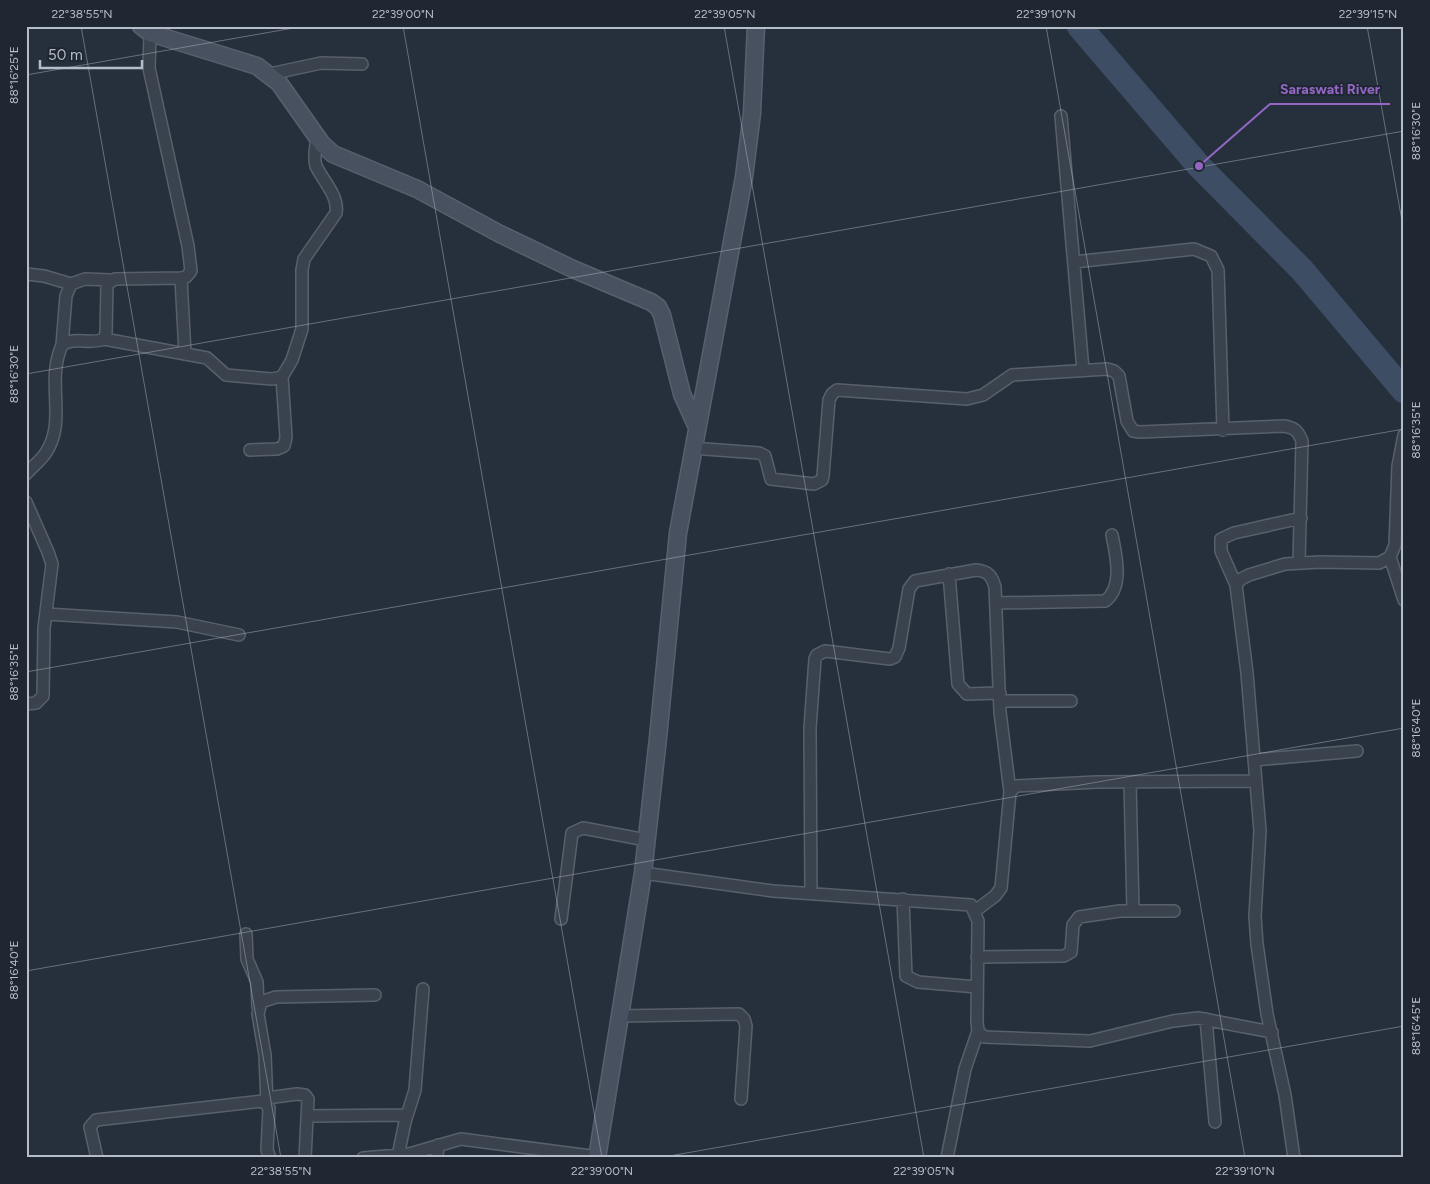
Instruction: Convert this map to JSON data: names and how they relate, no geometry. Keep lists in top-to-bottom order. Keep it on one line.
{"places":["Saraswati River"],"scale_bar":"50 m","coordinates":["22°38'55\"N","22°39'00\"N","22°39'05\"N","22°39'10\"N","22°39'15\"N","88°16'25\"E","88°16'30\"E","88°16'35\"E","88°16'40\"E","88°16'45\"E"]}
